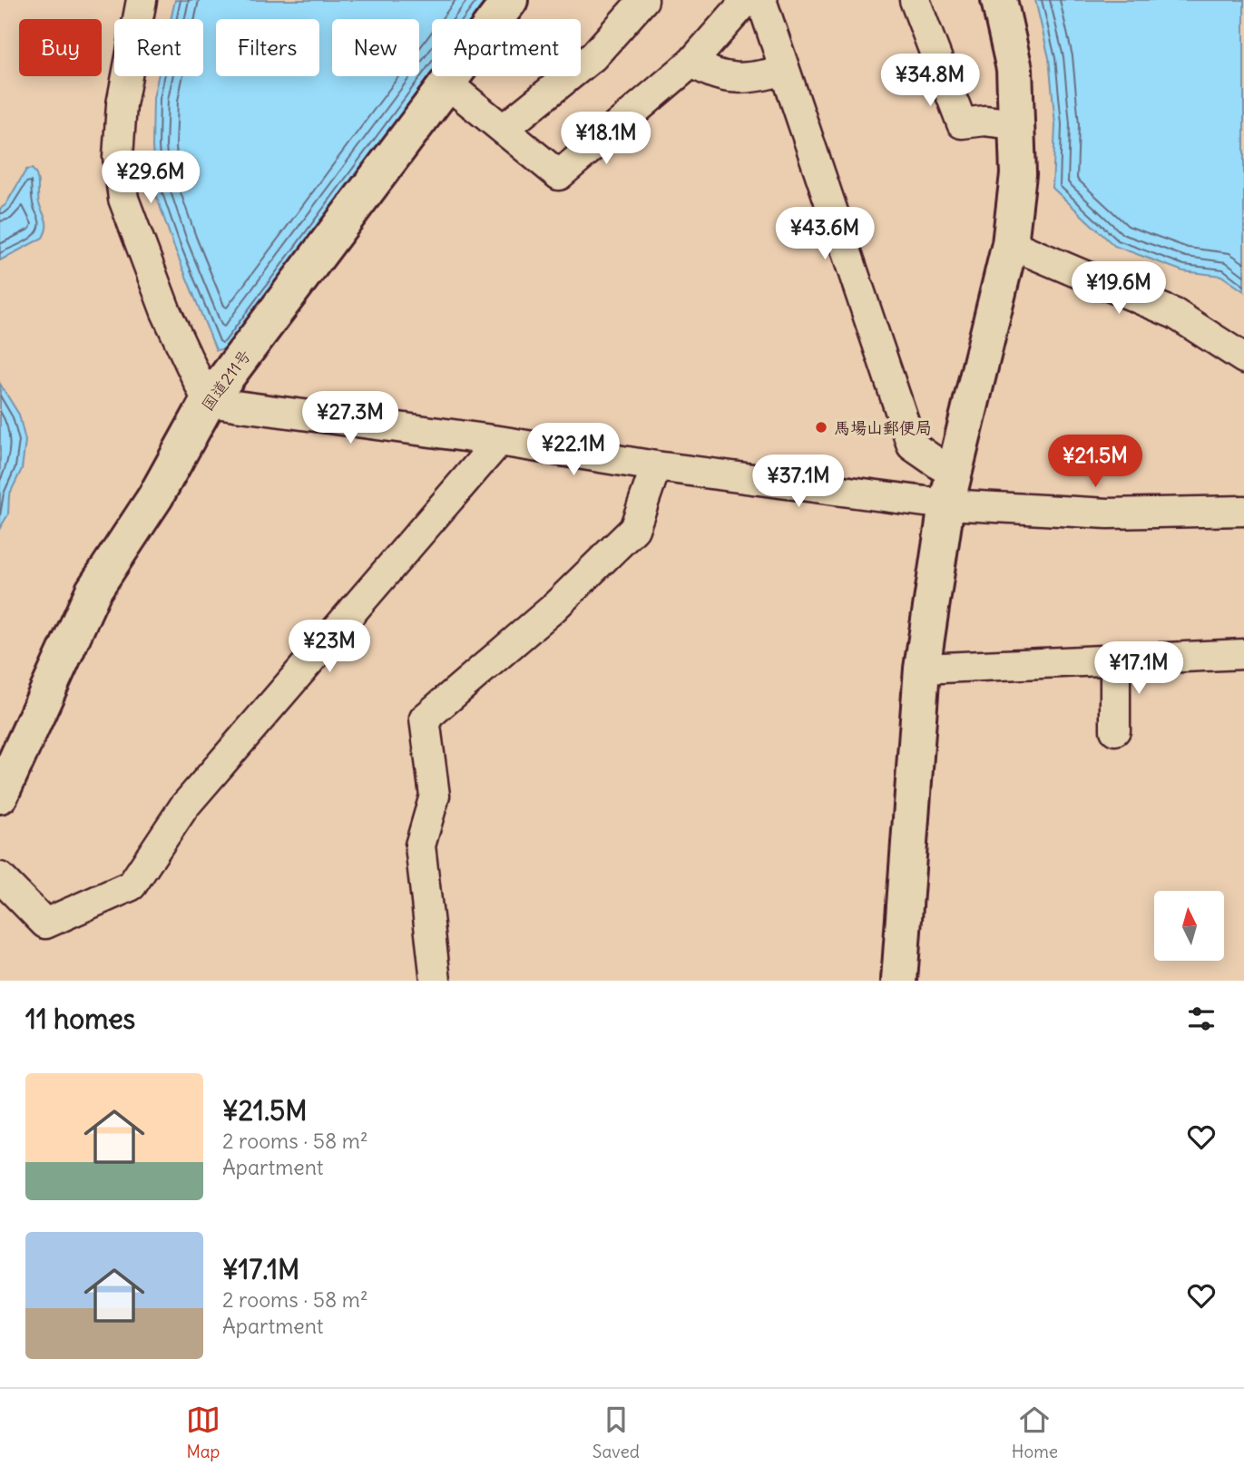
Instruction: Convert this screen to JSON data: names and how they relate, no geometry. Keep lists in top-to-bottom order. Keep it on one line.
{"streets":{"main road":["国道211号"]},"places":["馬場山郵便局"],"north":"top","page":{"chip":["Buy","Rent","Filters","New","Apartment"],"price":["¥34.8M","¥18.1M","¥29.6M","¥43.6M","¥19.6M","¥27.3M","¥22.1M","¥21.5M","¥37.1M","¥23M","¥17.1M"],"heading":"11 homes","list":[{"name":"¥21.5M","note":"2 rooms · 58 m² · Apartment"},{"name":"¥17.1M","note":"2 rooms · 58 m² · Apartment"}],"tabs":["Map","Saved","Home"]}}
